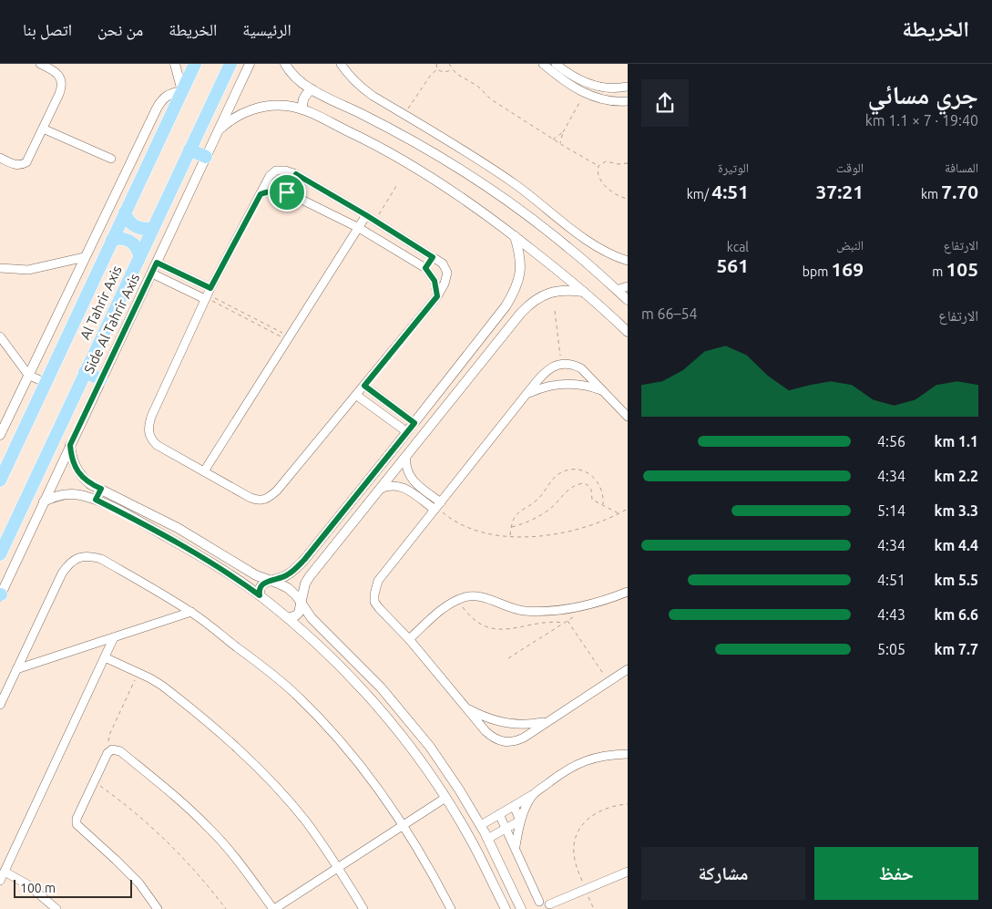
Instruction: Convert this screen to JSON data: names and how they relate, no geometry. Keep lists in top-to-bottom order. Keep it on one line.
{"streets":{"main road":["Al Tahrir Axis"],"street":["Side Al Tahrir Axis"]},"scale_bar":"100 m","page":{"header":"الخريطة","nav":["الرئيسية","الخريطة","من نحن","اتصل بنا"],"heading":["جري مسائي","19:40 · 7 × 1.1 km"],"stats":[["المسافة","7.70 km"],["الوقت","37:21"],["الوتيرة","4:51 /km"],["الارتفاع","105 m"],["النبض","169 bpm"],["kcal","561"]],"chart":["الارتفاع","54–66 m"],"list":[{"name":"1.1 km","note":"4:56"},{"name":"2.2 km","note":"4:34"},{"name":"3.3 km","note":"5:14"},{"name":"4.4 km","note":"4:34"},{"name":"5.5 km","note":"4:51"},{"name":"6.6 km","note":"4:43"},{"name":"7.7 km","note":"5:05"}],"buttons":["حفظ","مشاركة"],"scale":"100 m"}}
